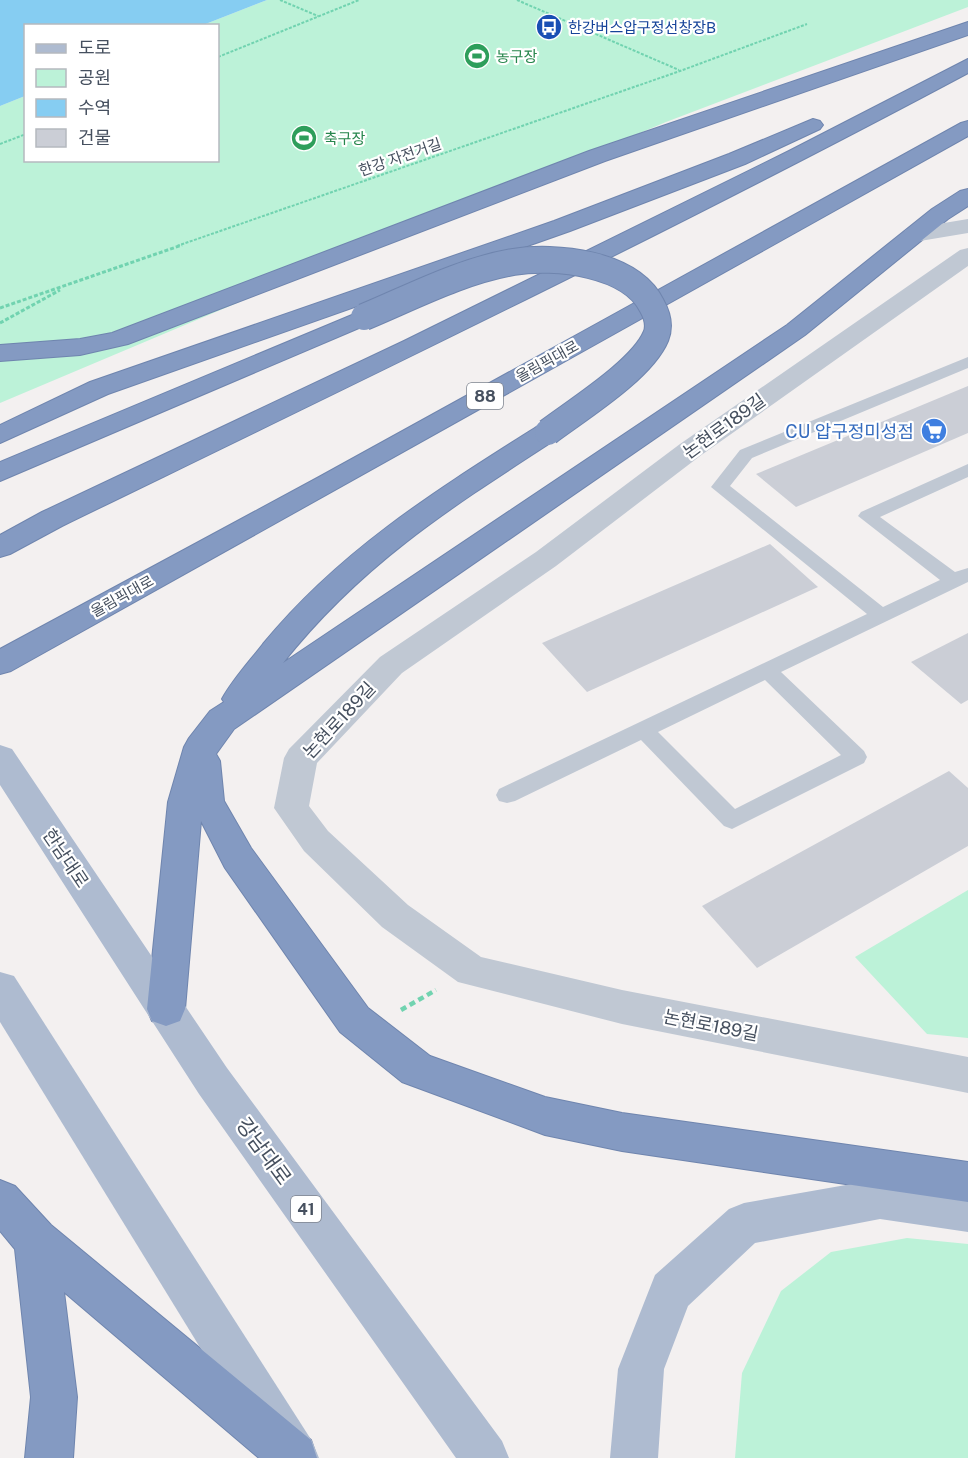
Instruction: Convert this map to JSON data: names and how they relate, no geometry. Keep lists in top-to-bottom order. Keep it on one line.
{"streets":{"highway":["올림픽대로","88"],"main road":["한남대로","강남대로","41"],"street":["논현로189길"],"path":["한강 자전거길"]},"crossings":[["한남대로","강남대로"]],"places":{"bus stop":["한강버스압구정선창장B"],"sports":["농구장","축구장"],"supermarket":["CU 압구정미성점"]},"legend":["도로","공원","수역","건물"]}
